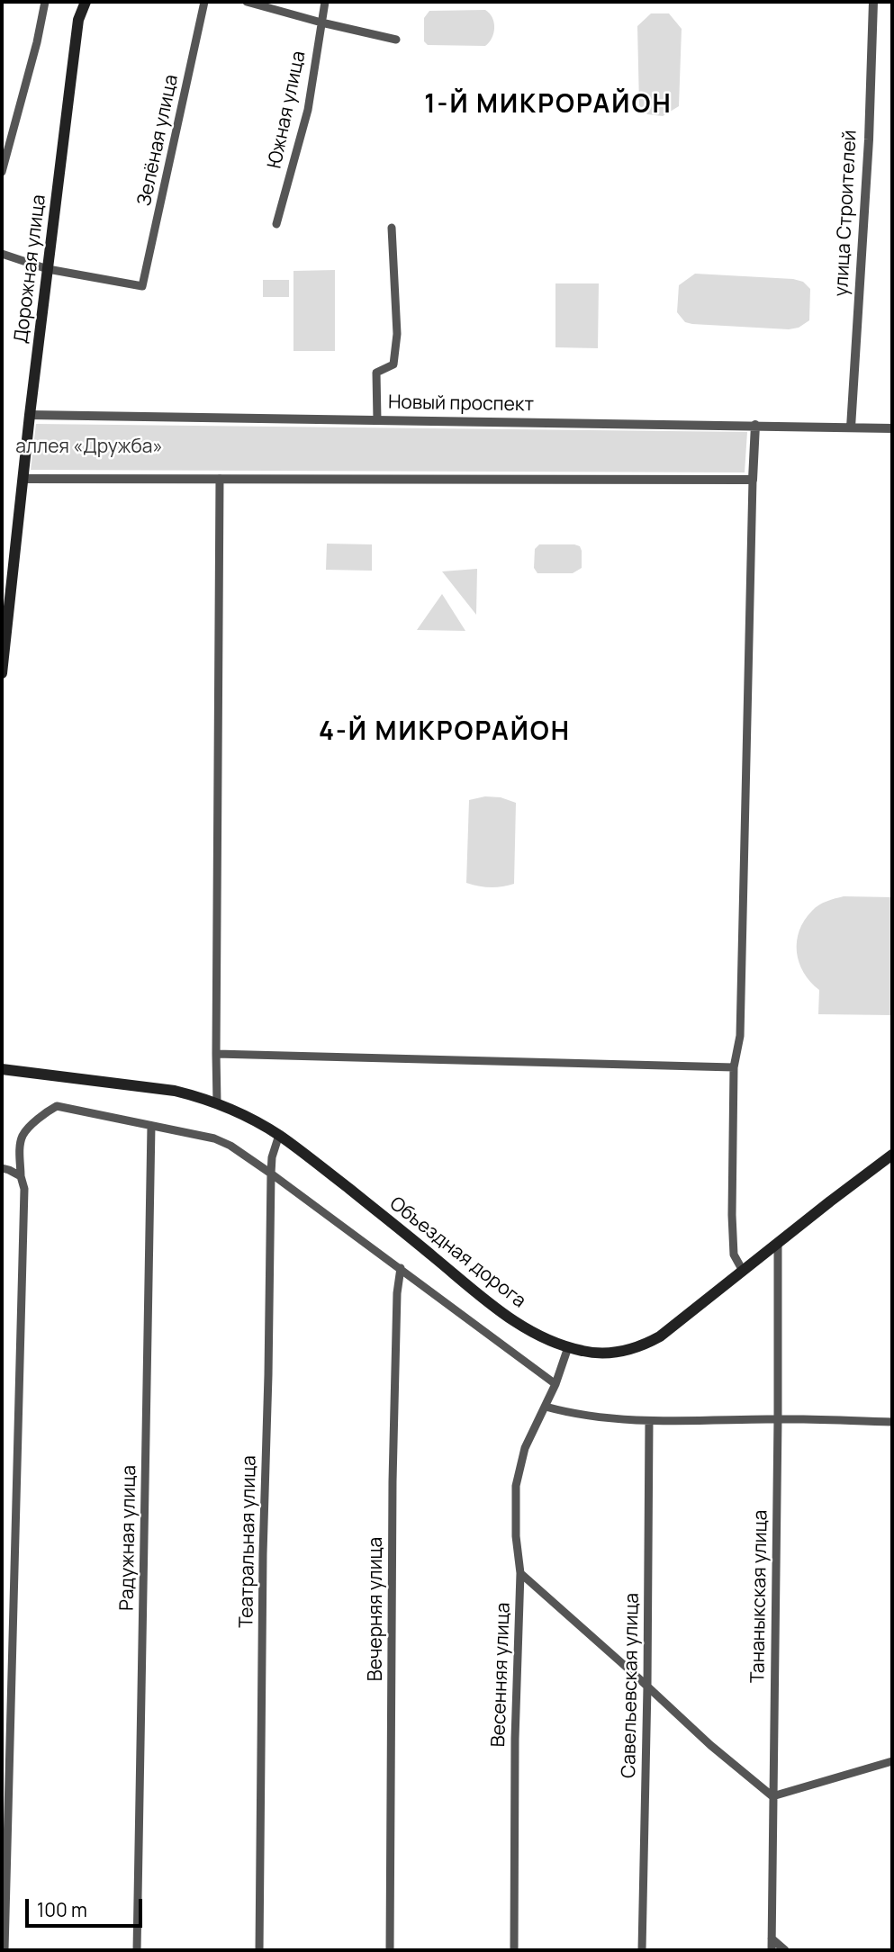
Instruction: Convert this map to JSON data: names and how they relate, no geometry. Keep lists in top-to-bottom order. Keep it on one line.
{"streets":{"main road":["Дорожная улица","Объездная дорога"],"street":["Южная улица","Зелёная улица","улица Строителей","Новый проспект","Радужная улица","Театральная улица","Тананыкская улица","Вечерняя улица","Весенняя улица","Савельевская улица"]},"crossings":[["Зелёная улица","Дорожная улица"],["улица Строителей","Новый проспект"],["Дорожная улица","Новый проспект"],["Объездная дорога","Театральная улица"],["Объездная дорога","Тананыкская улица"],["Объездная дорога","Весенняя улица"]],"districts":["1-Й МИКРОРАЙОН","4-Й МИКРОРАЙОН"],"parks":["аллея «Дружба»"],"scale_bar":"100 m"}
